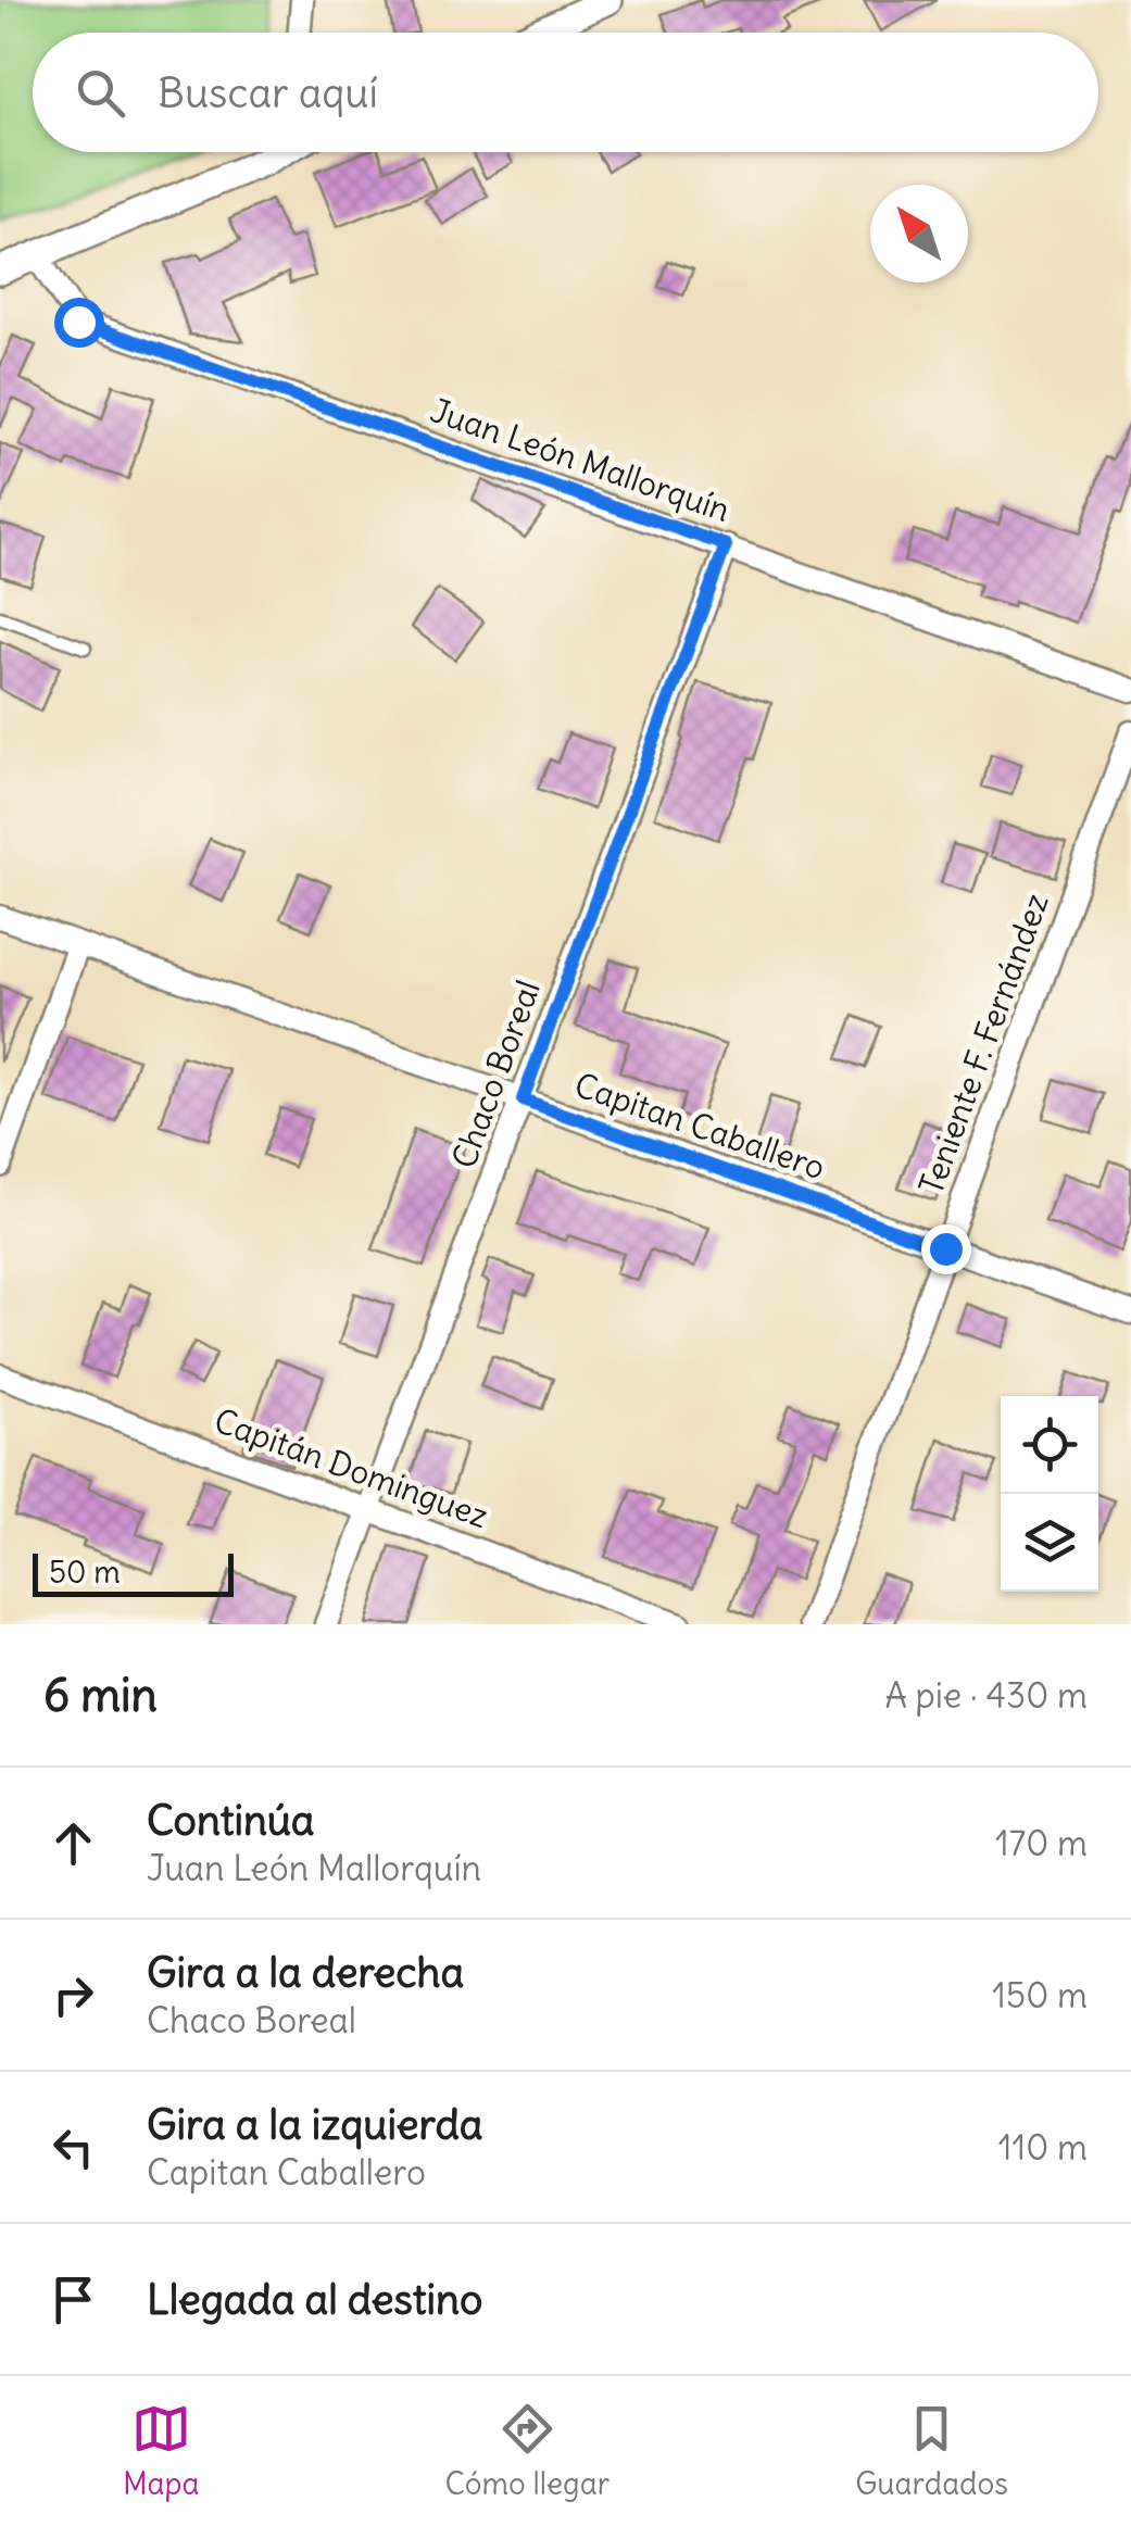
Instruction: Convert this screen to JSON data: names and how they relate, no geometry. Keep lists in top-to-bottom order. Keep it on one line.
{"streets":{"street":["Juan León Mallorquín","Teniente F. Fernández","Chaco Boreal","Capitan Caballero","Capitán Dominguez"]},"crossings":[["Juan León Mallorquín","Chaco Boreal"],["Teniente F. Fernández","Capitan Caballero"],["Chaco Boreal","Capitan Caballero"],["Chaco Boreal","Capitán Dominguez"]],"scale_bar":"50 m","north":"top left","page":{"search":"Buscar aquí","scale":"50 m","heading":["6 min","A pie · 430 m"],"list":[["Continúa","Juan León Mallorquín","170 m"],["Gira a la derecha","Chaco Boreal","150 m"],["Gira a la izquierda","Capitan Caballero","110 m"],"Llegada al destino"],"nav":["Mapa","Cómo llegar","Guardados"]}}
